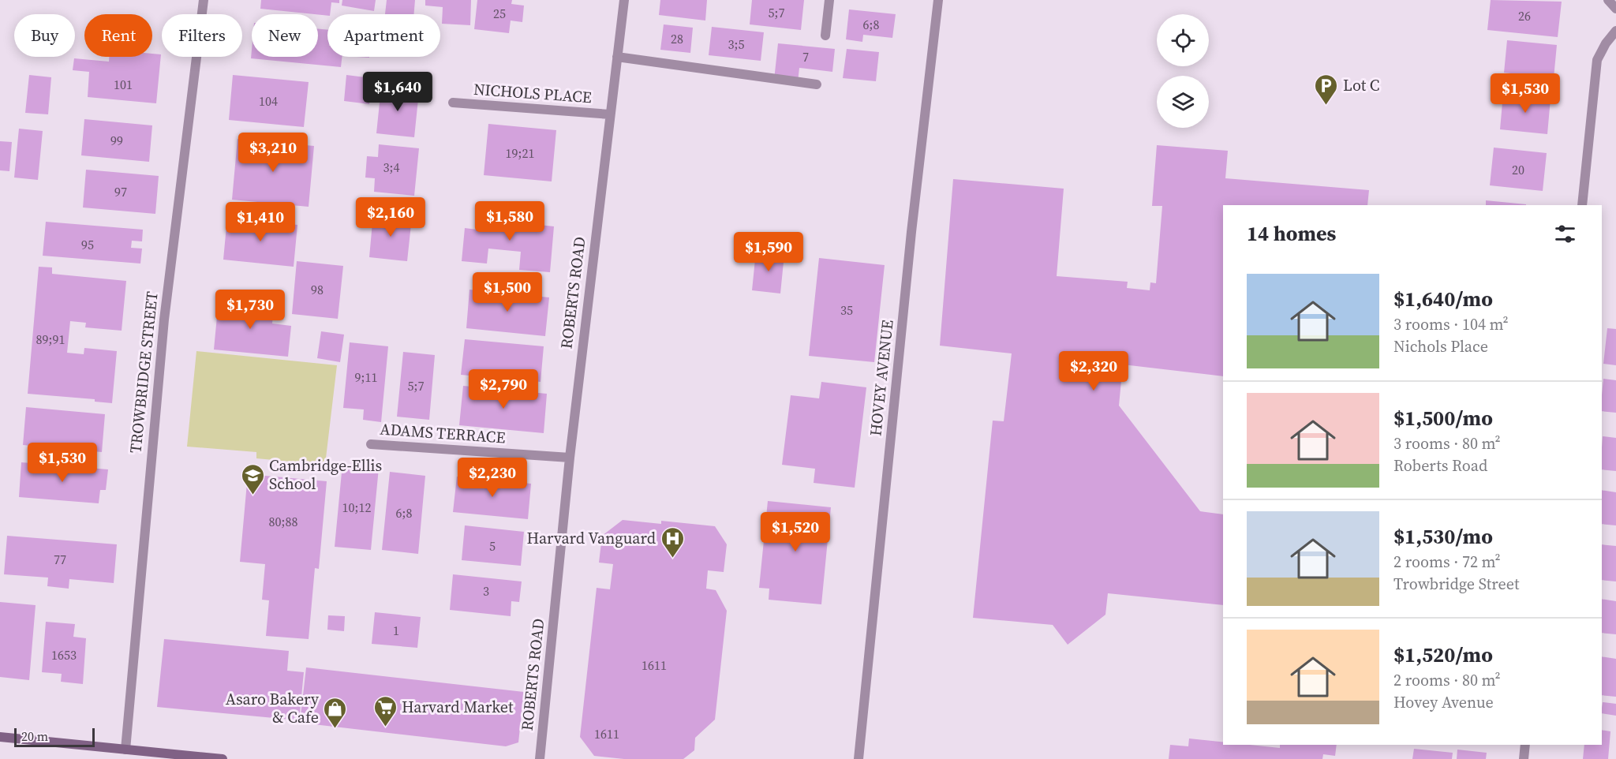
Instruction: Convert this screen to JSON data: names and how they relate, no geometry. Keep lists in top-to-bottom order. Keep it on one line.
{"streets":{"street":["NICHOLS PLACE","ROBERTS ROAD","TROWBRIDGE STREET","HOVEY AVENUE","ADAMS TERRACE"]},"crossings":[["NICHOLS PLACE","ROBERTS ROAD"],["ROBERTS ROAD","ADAMS TERRACE"]],"places":{"parking":["Lot C"],"school or university":["Cambridge-Ellis School"],"hospital":["Harvard Vanguard"],"supermarket":["Harvard Market"],"shop":["Asaro Bakery & Cafe"]},"house_numbers":["5;7","25","26","6;8","28","3;5","7","101","104","99","19;21","3;4","20","97","95","98","35","89;91","9;11","5;7","10;12","6;8","80;88","5","77","3","1","1653","1611","1611"],"scale_bar":"20 m","page":{"chip":["Buy","Rent","Filters","New","Apartment"],"price":["$1,640","$1,530","$3,210","$2,160","$1,580","$1,410","$1,590","$1,500","$1,730","$2,320","$2,790","$1,530","$2,230","$1,520"],"heading":"14 homes","list":[{"name":"$1,640/mo","note":"3 rooms · 104 m² · Nichols Place"},{"name":"$1,500/mo","note":"3 rooms · 80 m² · Roberts Road"},{"name":"$1,530/mo","note":"2 rooms · 72 m² · Trowbridge Street"},{"name":"$1,520/mo","note":"2 rooms · 80 m² · Hovey Avenue"}],"scale":"20 m"}}
